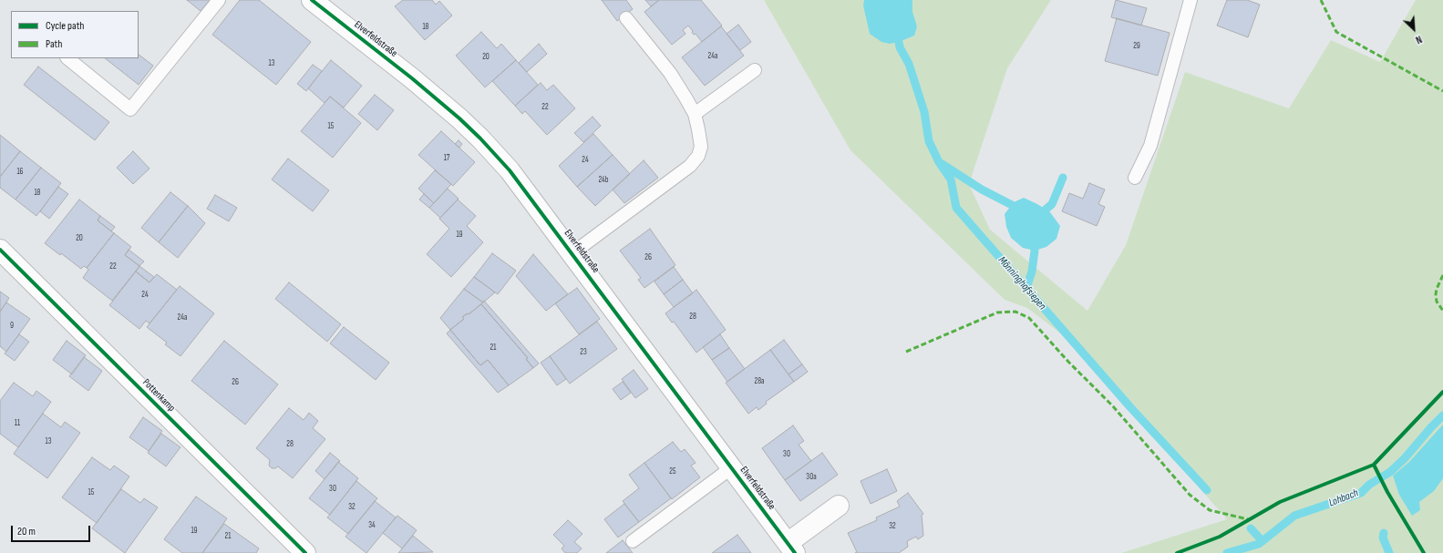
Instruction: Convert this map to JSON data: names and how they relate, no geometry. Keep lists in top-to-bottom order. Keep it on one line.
{"streets":{"street":["Elverfeldstraße","Pottenkamp"]},"water":["Mönninghofsiepen","Lohbach"],"house_numbers":["18","29","24a","20","13","22","15","17","24","16","24b","18","19","20","26","22","24","28","24a","9","21","23","28a","26","11","13","28","30","25","30a","30","15","32","34","32","19","21"],"legend":["Cycle path","Path"],"scale_bar":"20 m","north":"bottom right"}
